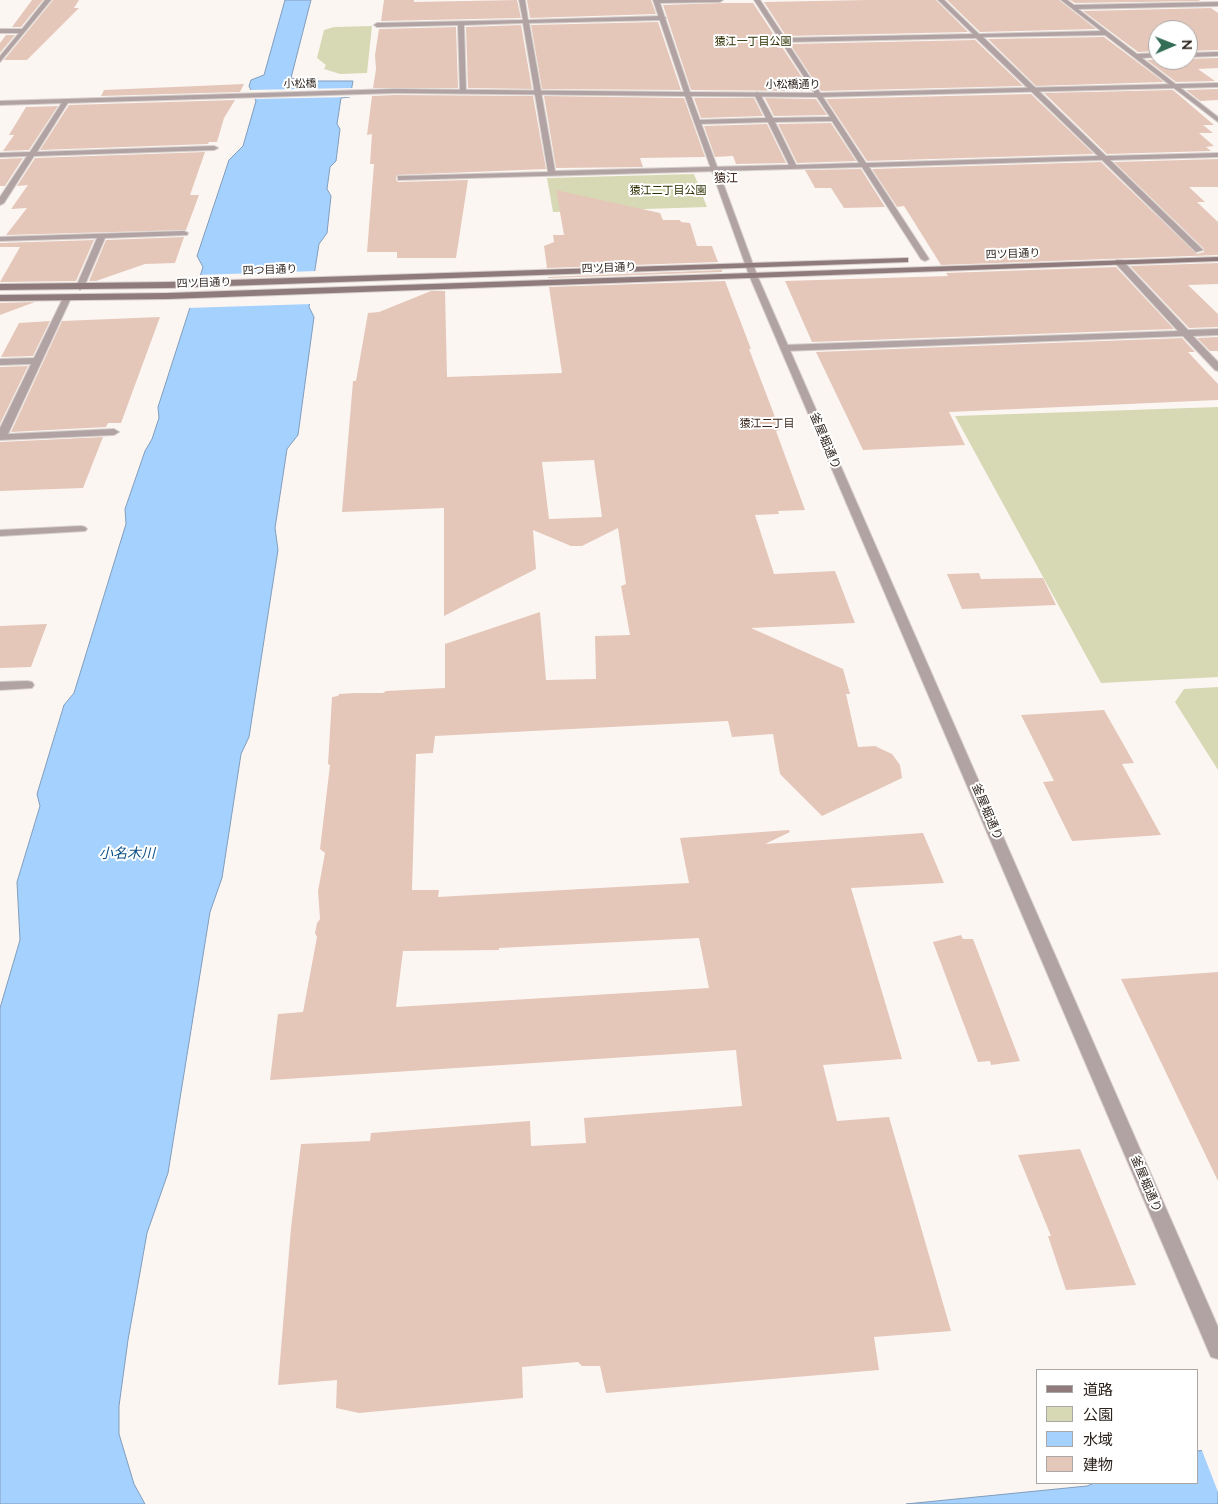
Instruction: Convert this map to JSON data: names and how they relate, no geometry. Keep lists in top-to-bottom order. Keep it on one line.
{"streets":{"main road":["四ツ目通り","四つ目通り"],"street":["小松橋","小松橋通り","釜屋堀通り"]},"crossings":[["小松橋","小松橋通り"],["小松橋通り","釜屋堀通り"],["四ツ目通り","四つ目通り"],["四ツ目通り","釜屋堀通り"]],"districts":["猿江","猿江二丁目"],"water":["小名木川"],"parks":["猿江一丁目公園","猿江二丁目公園"],"legend":["道路","公園","水域","建物"],"north":"right"}
